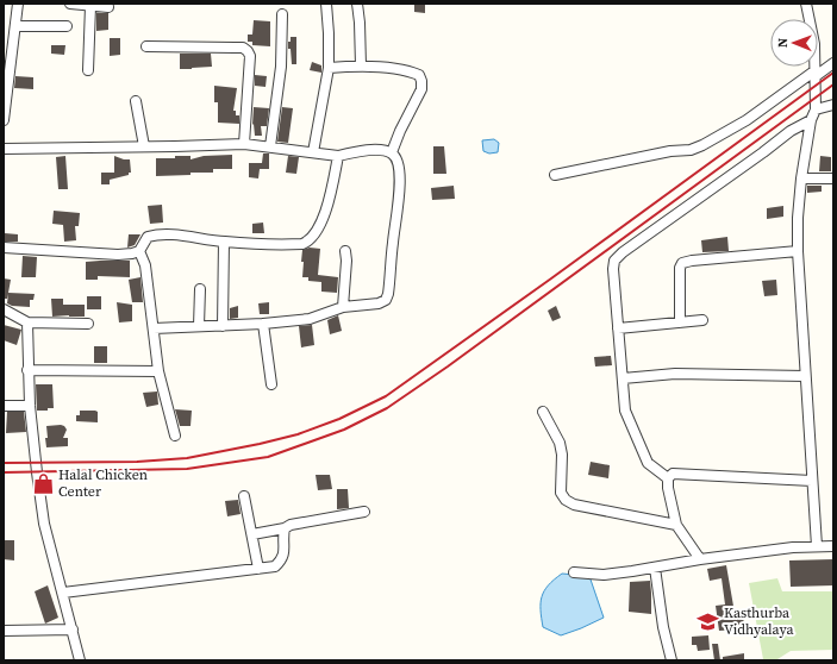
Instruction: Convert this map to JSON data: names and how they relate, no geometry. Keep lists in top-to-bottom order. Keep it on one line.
{"places":{"shop":["Halal Chicken Center"],"school or university":["Kasthurba Vidhyalaya"]},"north":"left"}
